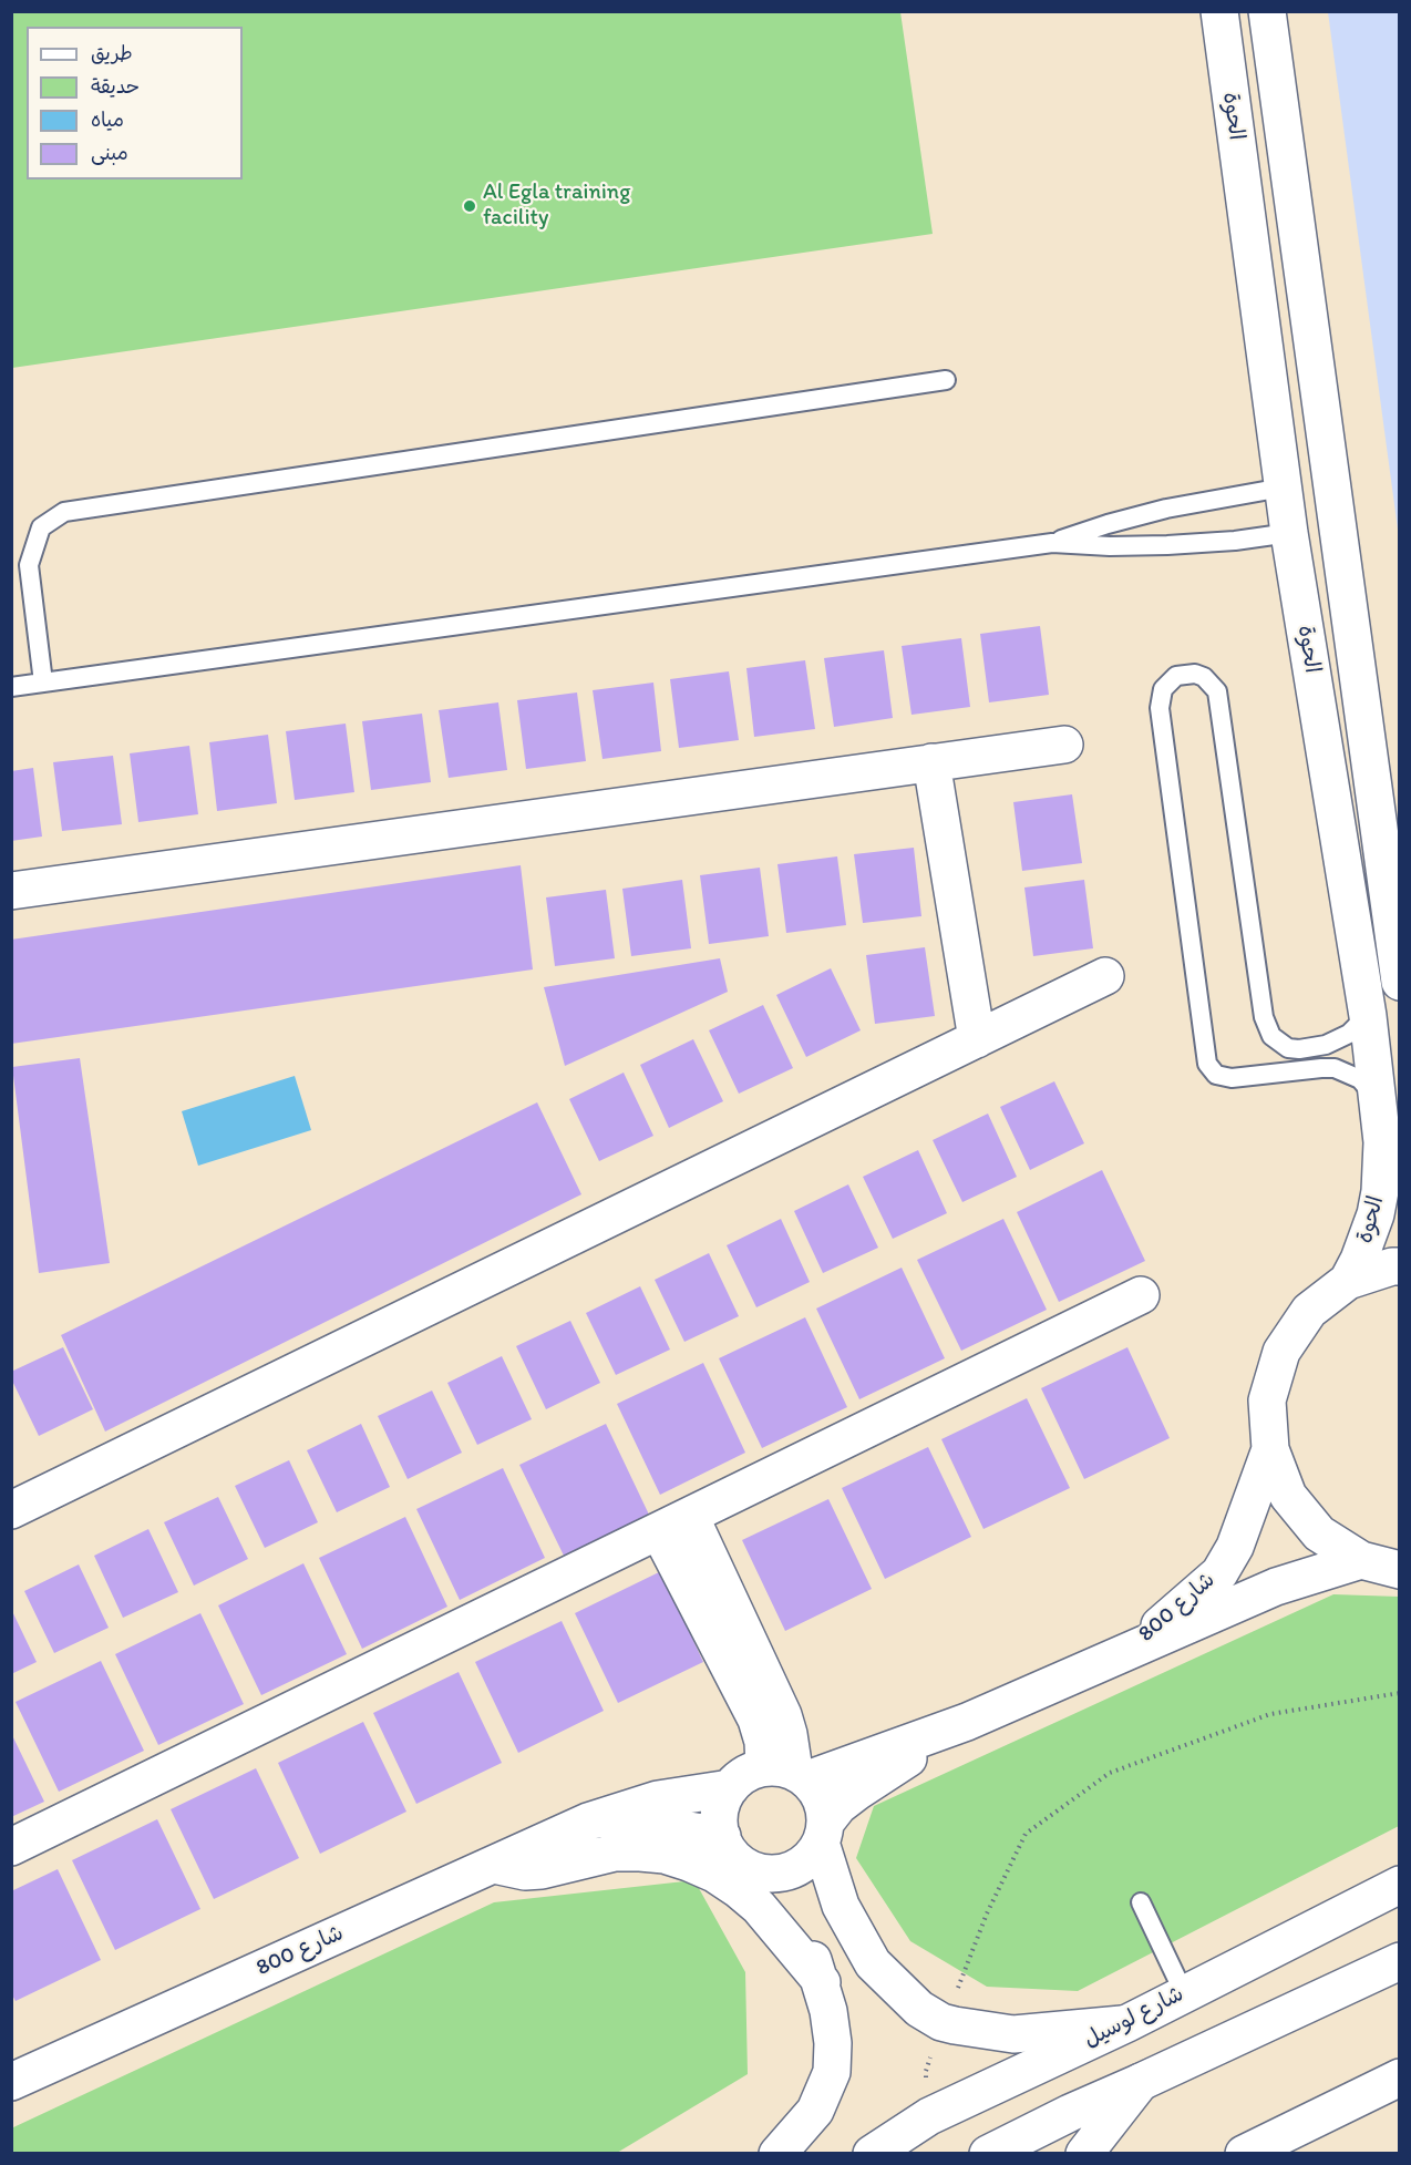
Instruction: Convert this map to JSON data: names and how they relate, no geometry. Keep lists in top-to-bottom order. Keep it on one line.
{"streets":{"main road":["الحوة","شارع 800","شارع لوسيل"]},"places":["Al Egla training facility"],"legend":["طريق","حديقة","مياه","مبنى"]}
